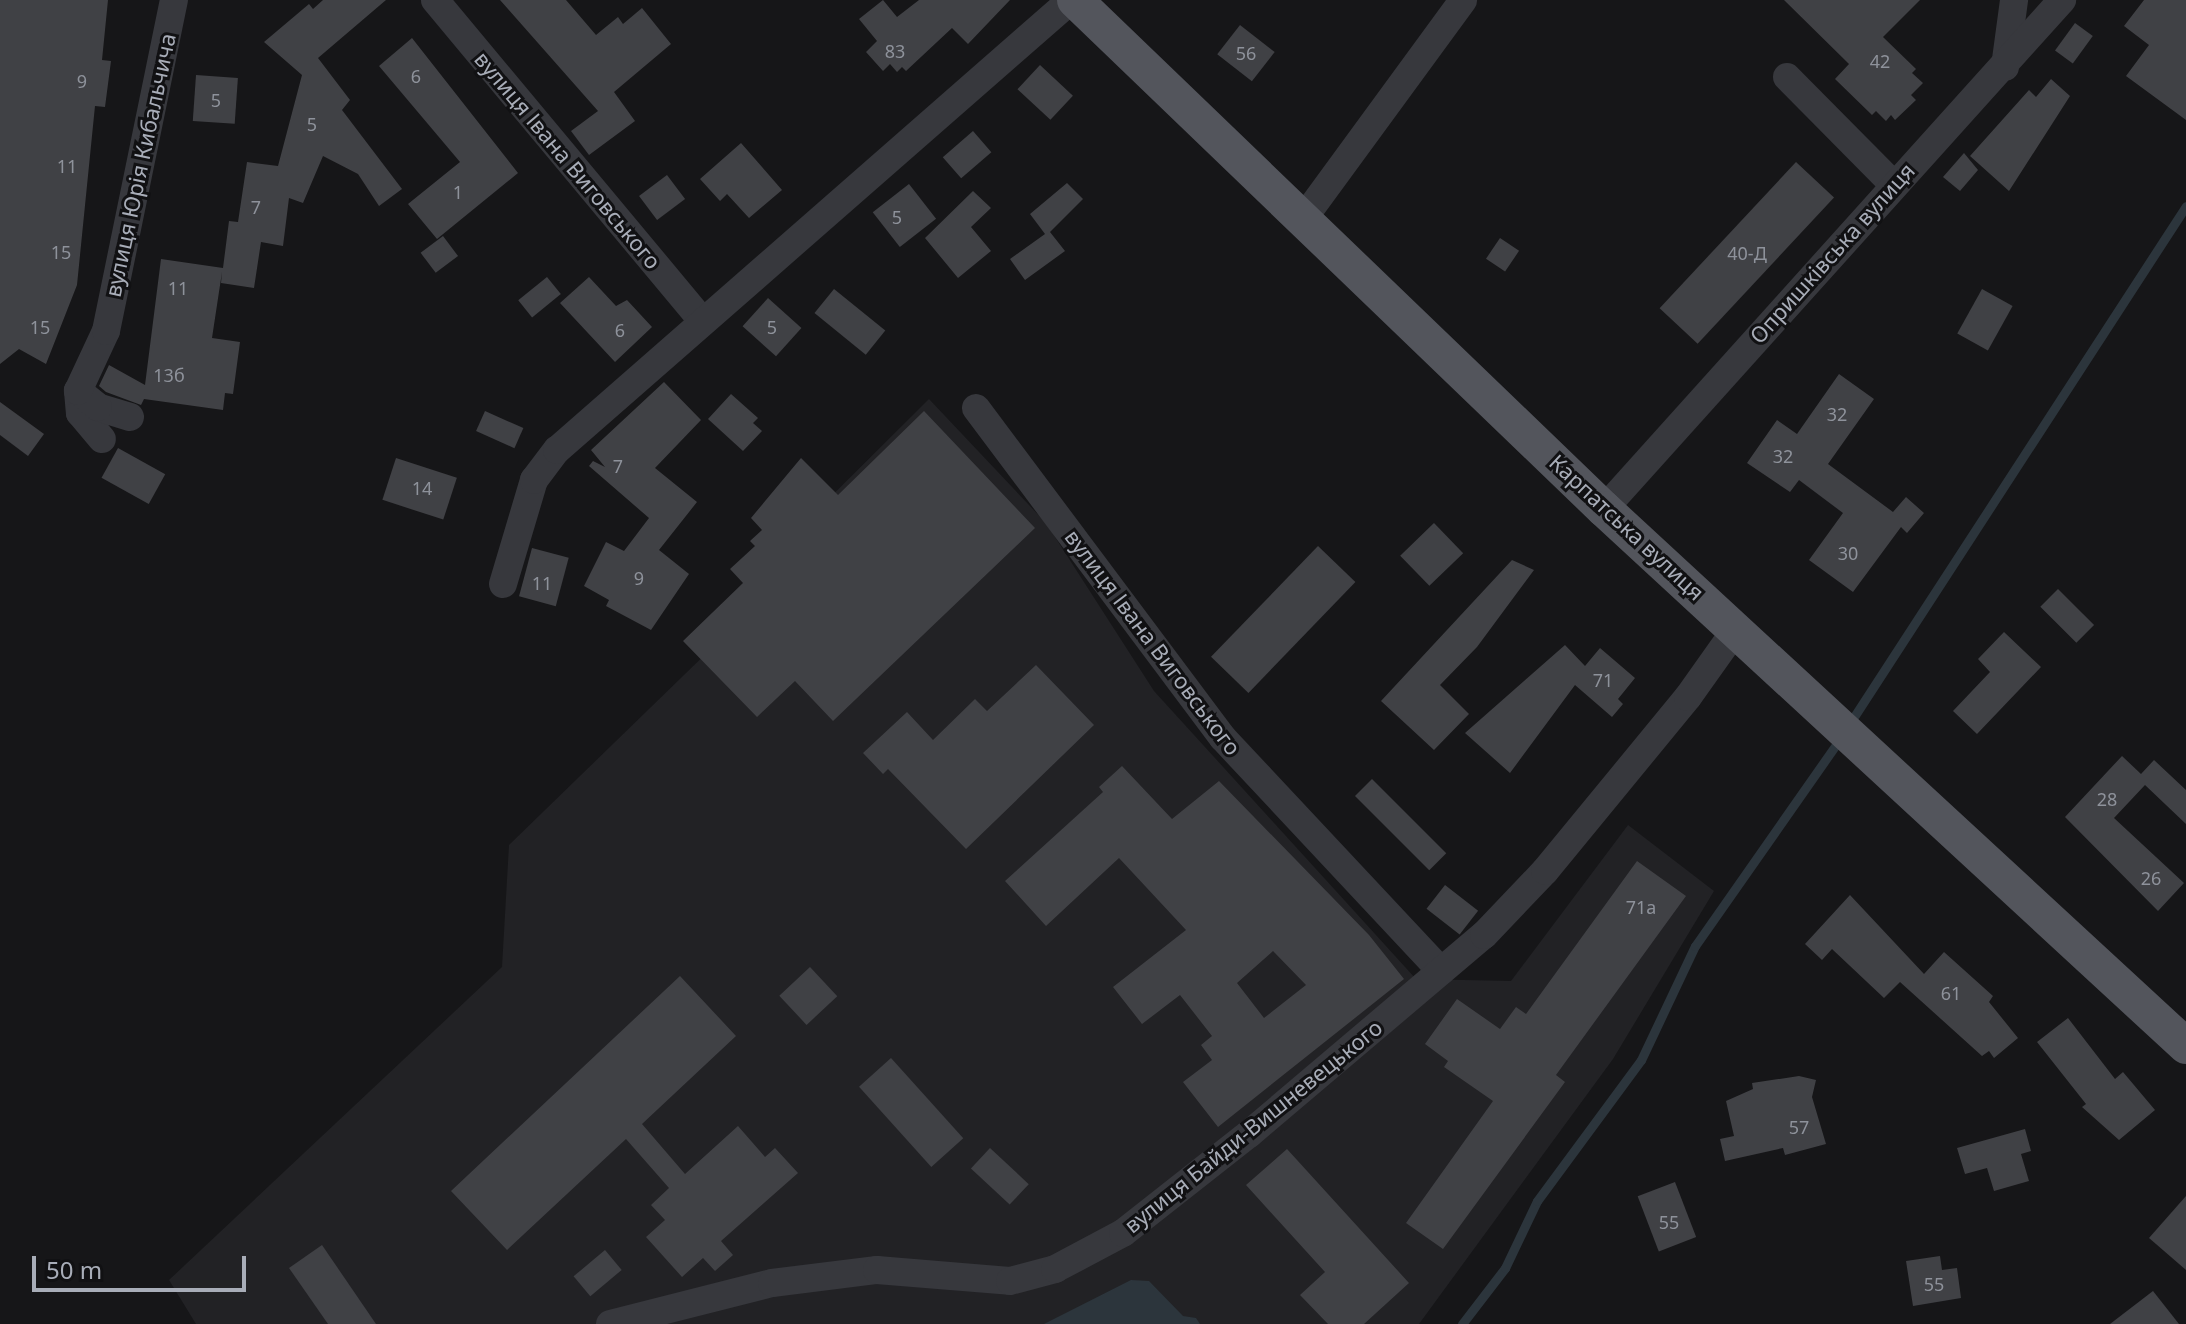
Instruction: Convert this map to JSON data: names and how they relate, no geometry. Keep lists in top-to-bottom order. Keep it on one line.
{"streets":{"main road":["Карпатська вулиця"],"street":["вулиця Івана Виговського","вулиця Юрія Кибальчича","Опришківська вулиця","вулиця Байди-Вишневецького"]},"crossings":[["вулиця Івана Виговського","вулиця Байди-Вишневецького"],["Опришківська вулиця","Карпатська вулиця"],["Карпатська вулиця","вулиця Байди-Вишневецького"]],"house_numbers":["83","56","42","6","9","5","5","11","1","7","5","15","40-Д","11","15","5","6","13б","32","32","7","14","30","9","11","71","28","26","71а","61","57","55","55"],"scale_bar":"50 m"}
